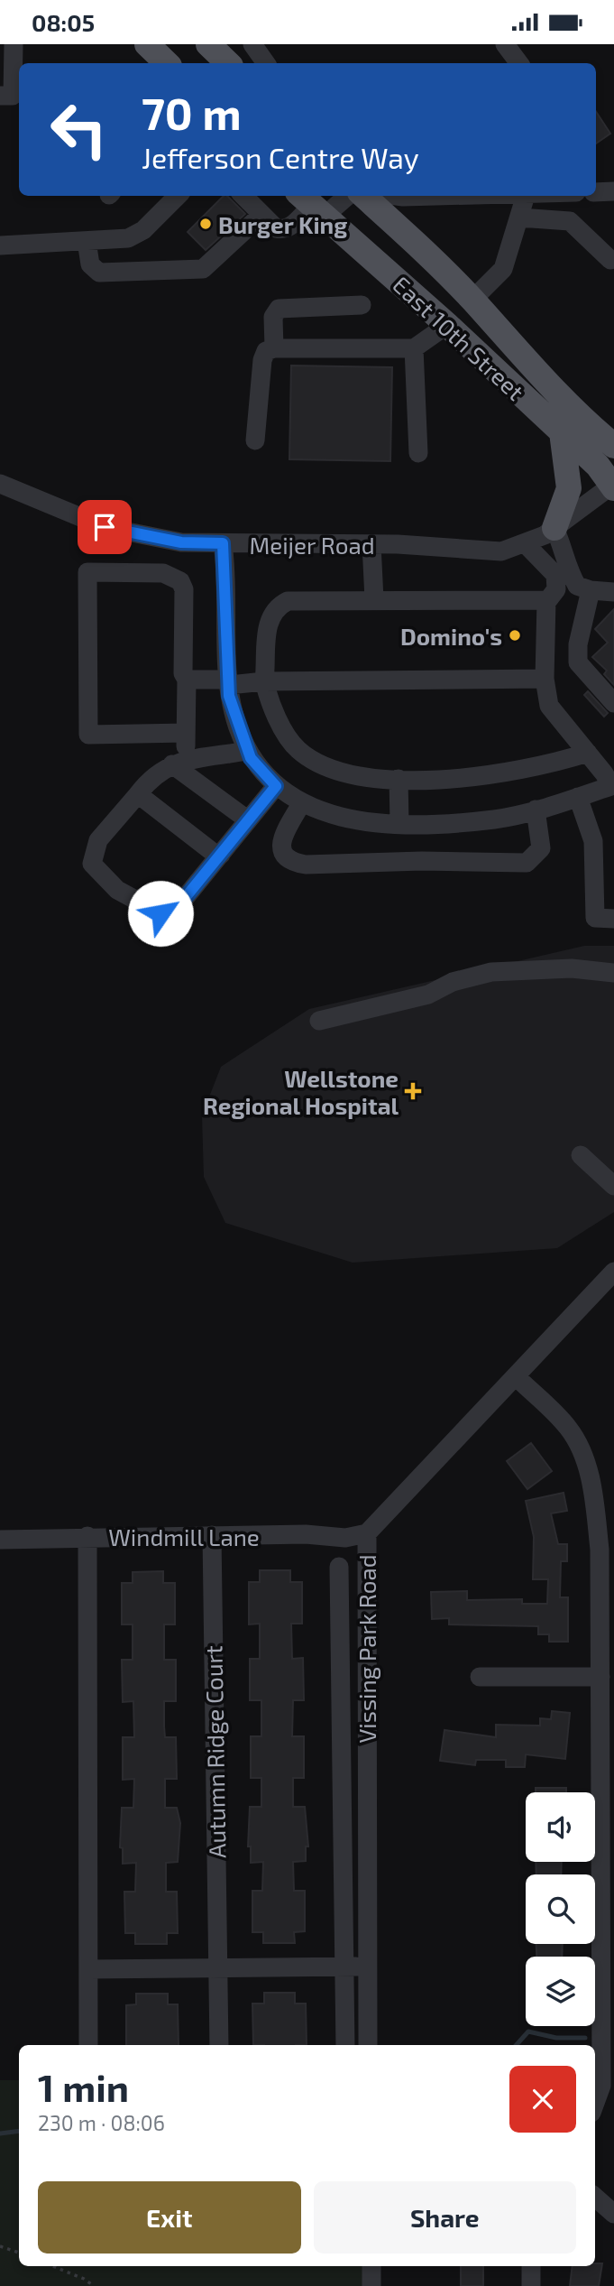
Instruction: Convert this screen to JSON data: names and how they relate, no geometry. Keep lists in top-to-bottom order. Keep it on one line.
{"streets":{"main road":["East 10th Street"],"street":["Meijer Road","Windmill Lane","Vissing Park Road","Autumn Ridge Court"]},"crossings":[["East 10th Street","Meijer Road"],["Windmill Lane","Vissing Park Road"],["Windmill Lane","Autumn Ridge Court"]],"places":{"other":["Burger King","Domino's"],"health":["Wellstone Regional Hospital"]},"page":{"status":"08:05","turn":["70 m","Jefferson Centre Way"],"heading":["1 min","230 m · 08:06"],"buttons":["Exit","Share"]}}
